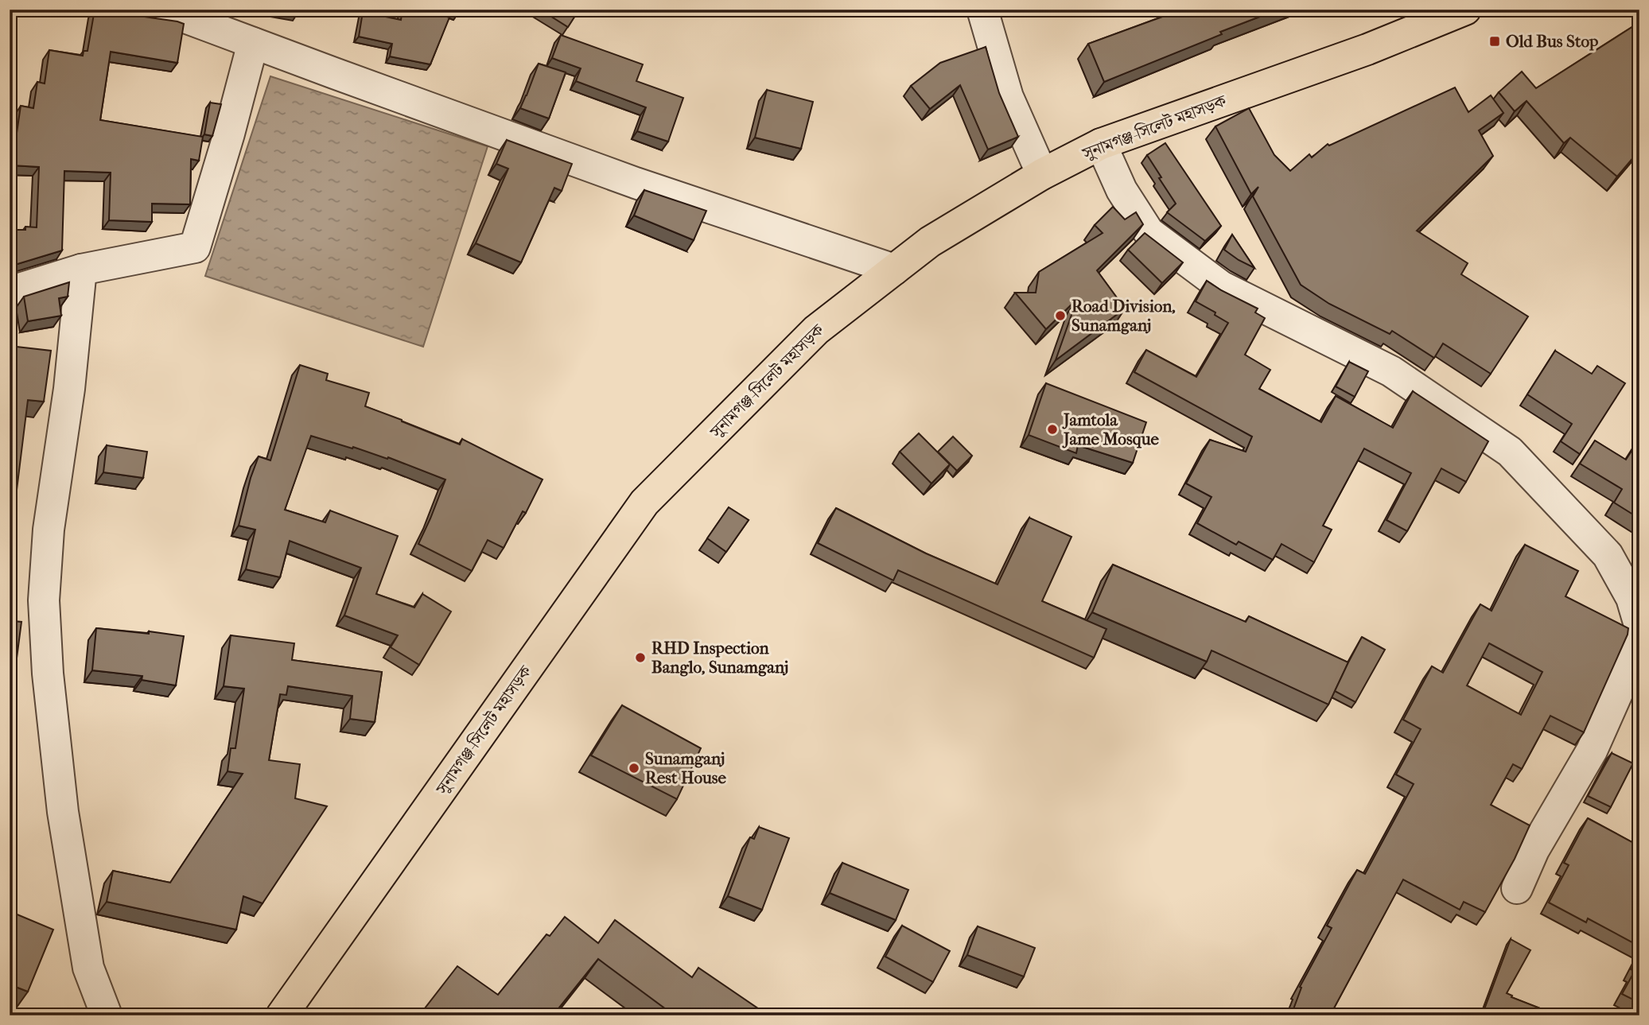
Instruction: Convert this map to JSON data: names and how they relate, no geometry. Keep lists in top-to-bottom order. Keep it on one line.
{"streets":{"main road":["সুনামগঞ্জ-সিলেট মহাসড়ক"]},"places":{"transit":["Old Bus Stop"],"other":["Road Division, Sunamganj","Jamtola Jame Mosque","RHD Inspection Banglo, Sunamganj","Sunamganj Rest House"]}}
